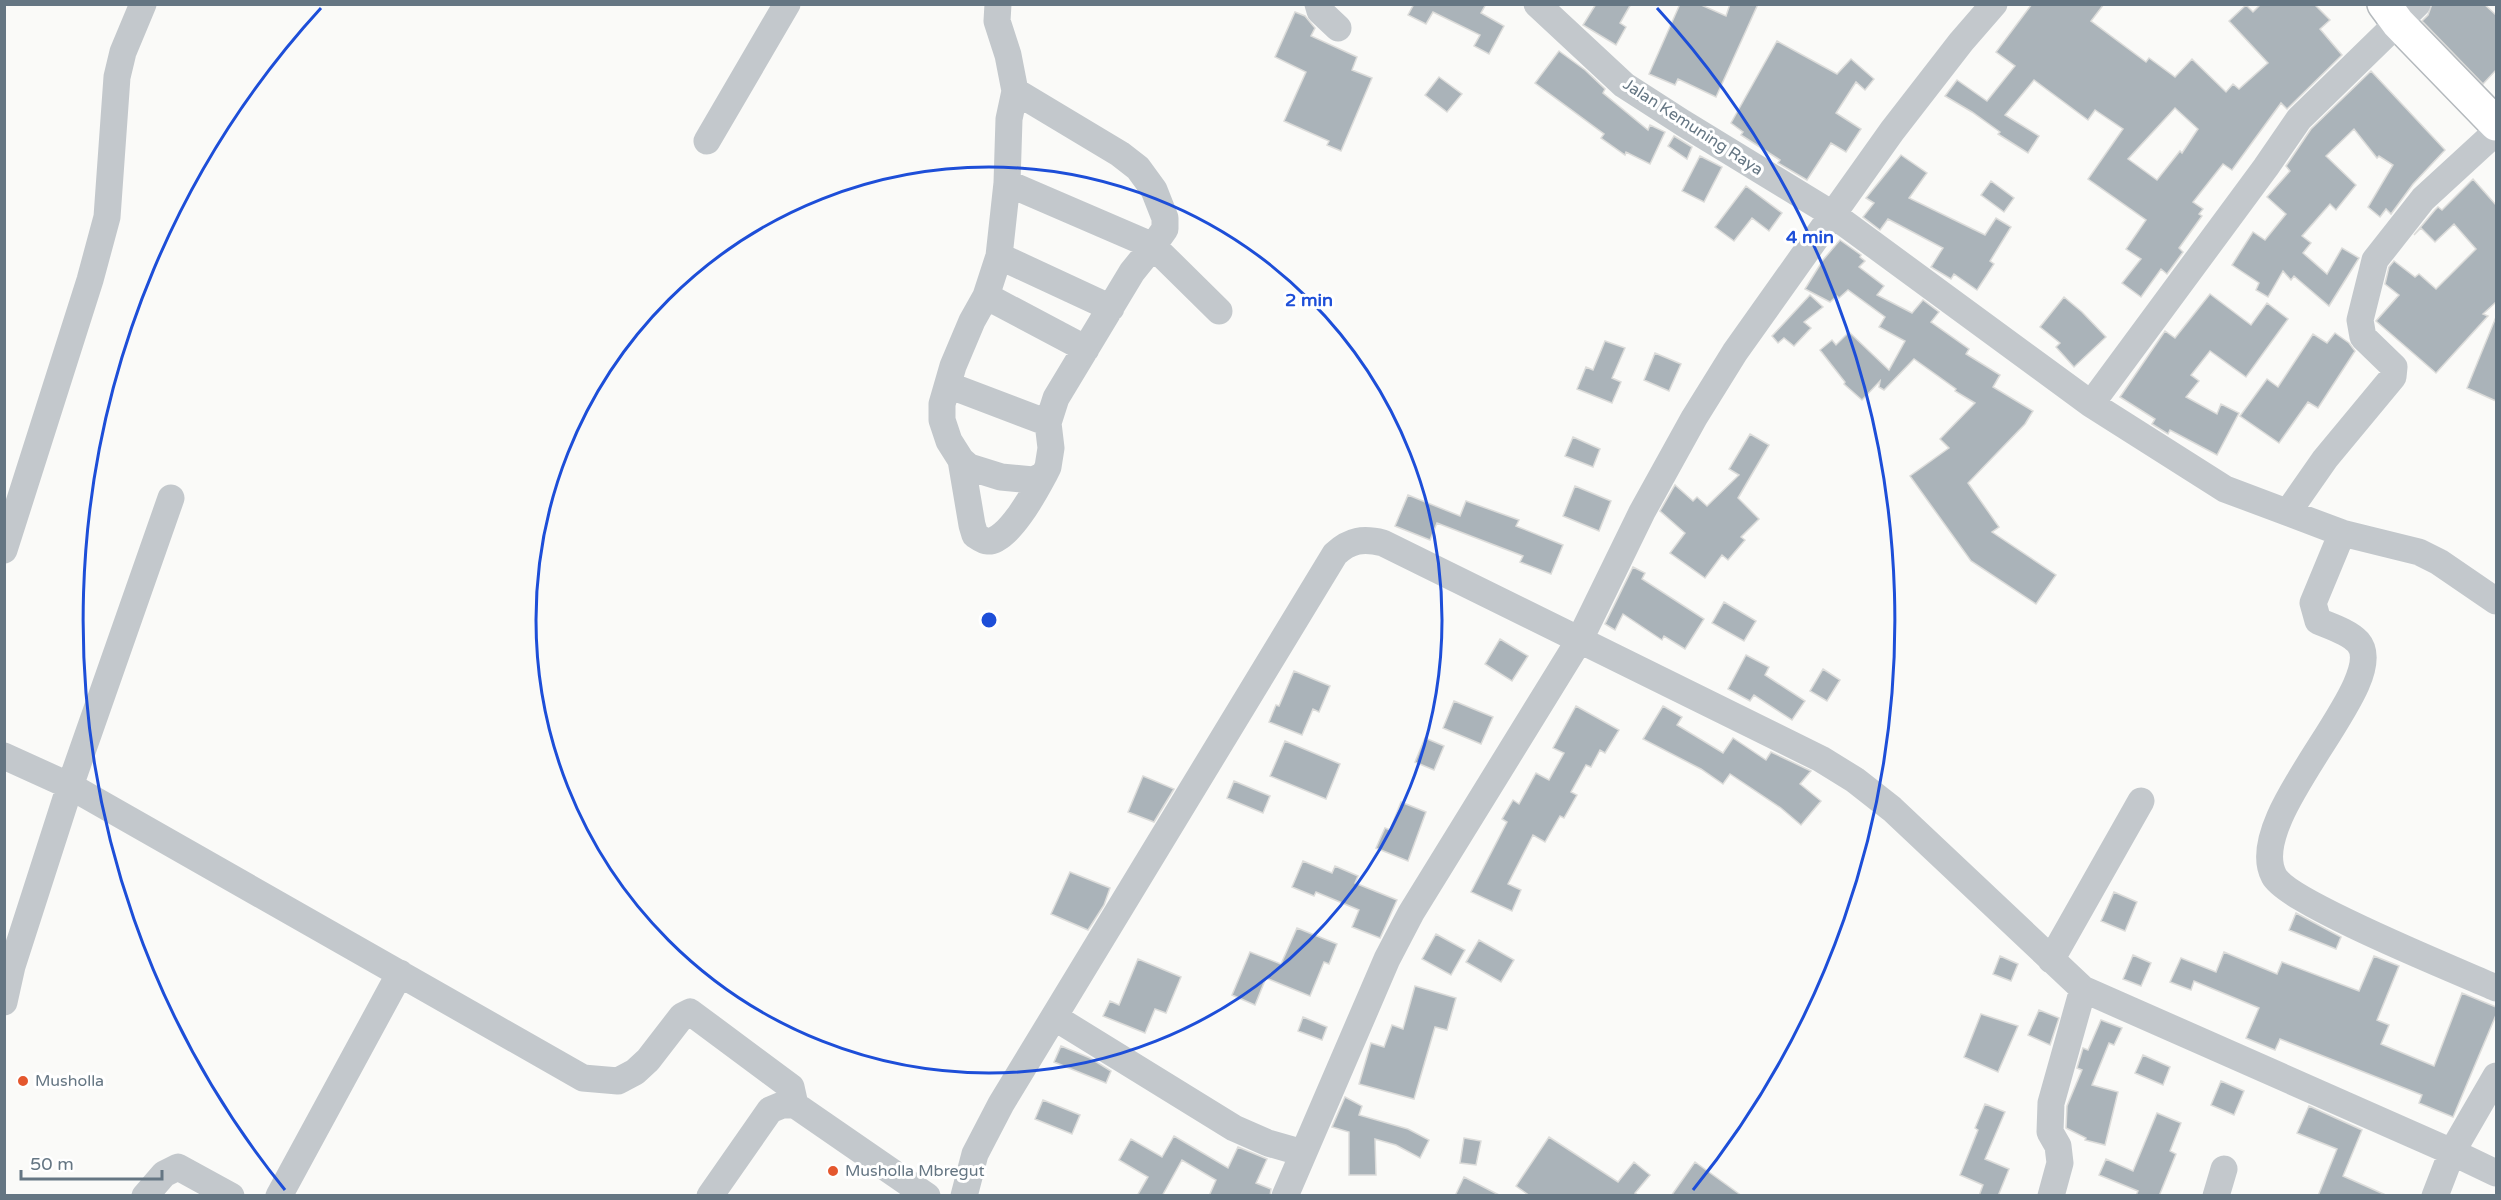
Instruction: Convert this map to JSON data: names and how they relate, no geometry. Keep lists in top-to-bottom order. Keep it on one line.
{"streets":{"street":["Jalan Kemuning Raya"]},"places":["Musholla","Musholla Mbregut"],"scale_bar":"50 m","rings":["4 min","2 min"]}
